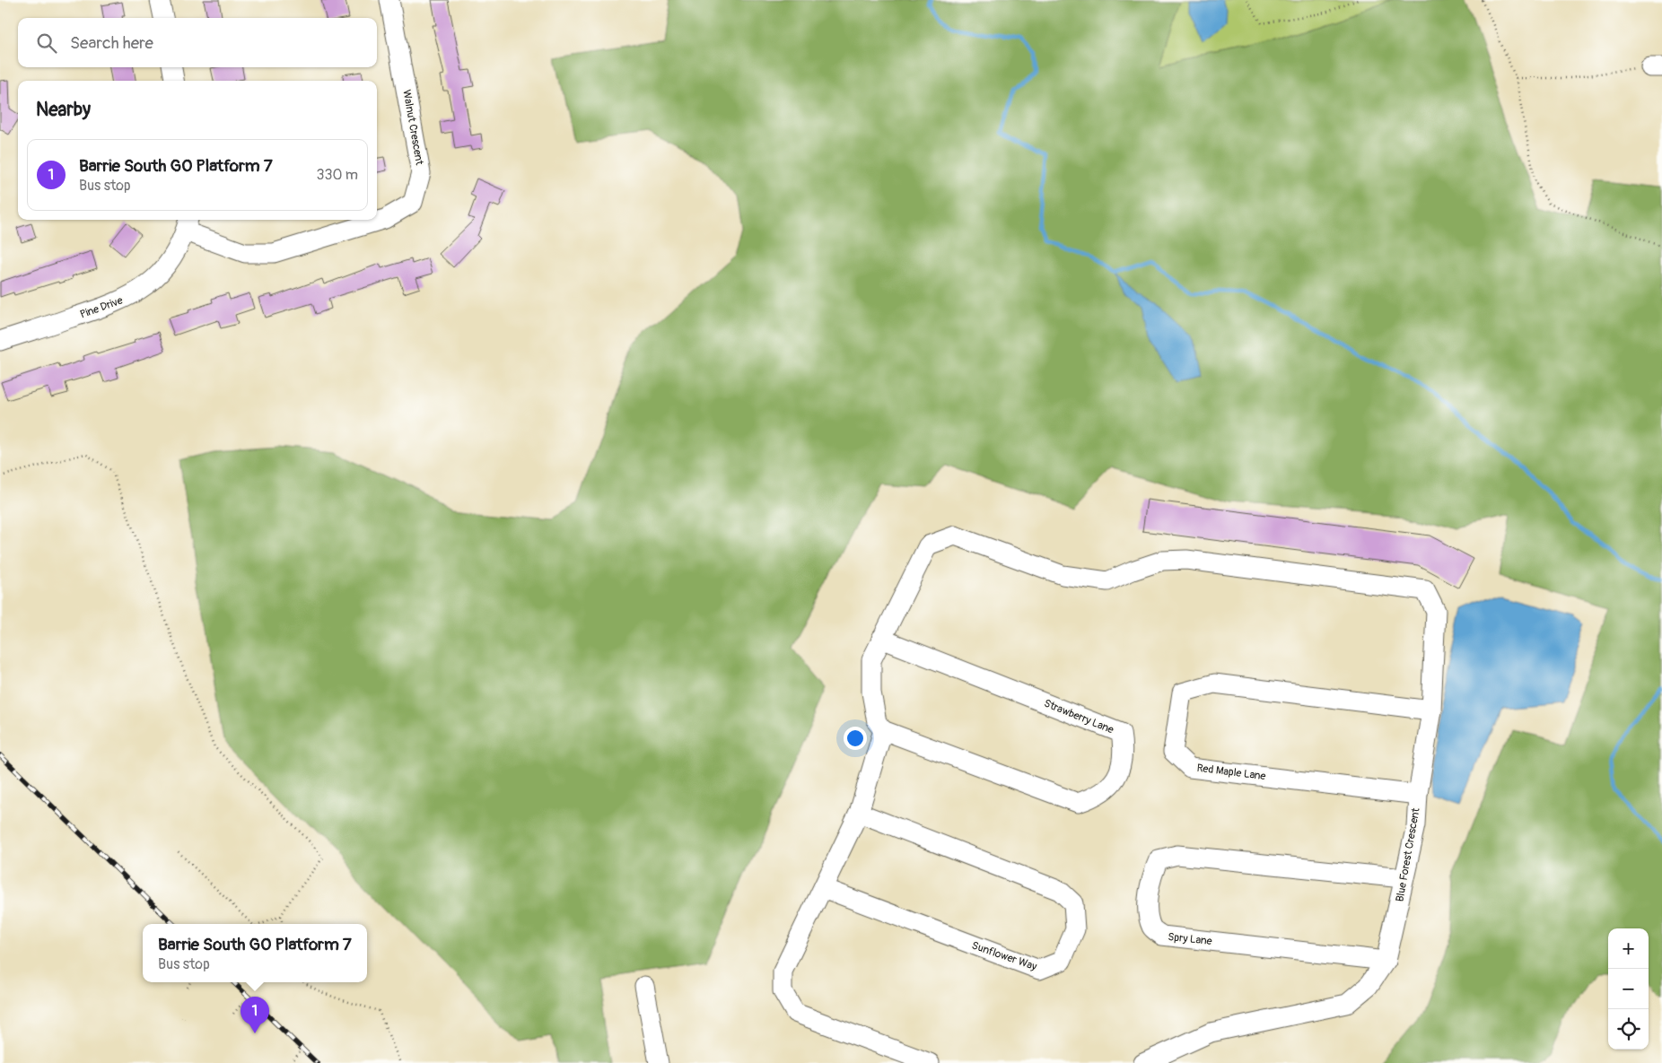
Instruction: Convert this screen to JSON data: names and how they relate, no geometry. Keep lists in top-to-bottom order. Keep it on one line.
{"streets":{"street":["Walnut Crescent","Pine Drive","Strawberry Lane","Red Maple Lane","Blue Forest Crescent","Spry Lane","Sunflower Way"]},"crossings":[["Walnut Crescent","Pine Drive"],["Strawberry Lane","Blue Forest Crescent"],["Red Maple Lane","Blue Forest Crescent"],["Blue Forest Crescent","Spry Lane"]],"page":{"search":"Search here","heading":"Nearby","list":[{"mark":"1","name":"Barrie South GO Platform 7","note":"Bus stop","value":"330 m"}],"popup":["Barrie South GO Platform 7","Bus stop"],"map_buttons":["+","−"],"pins":"1"}}
